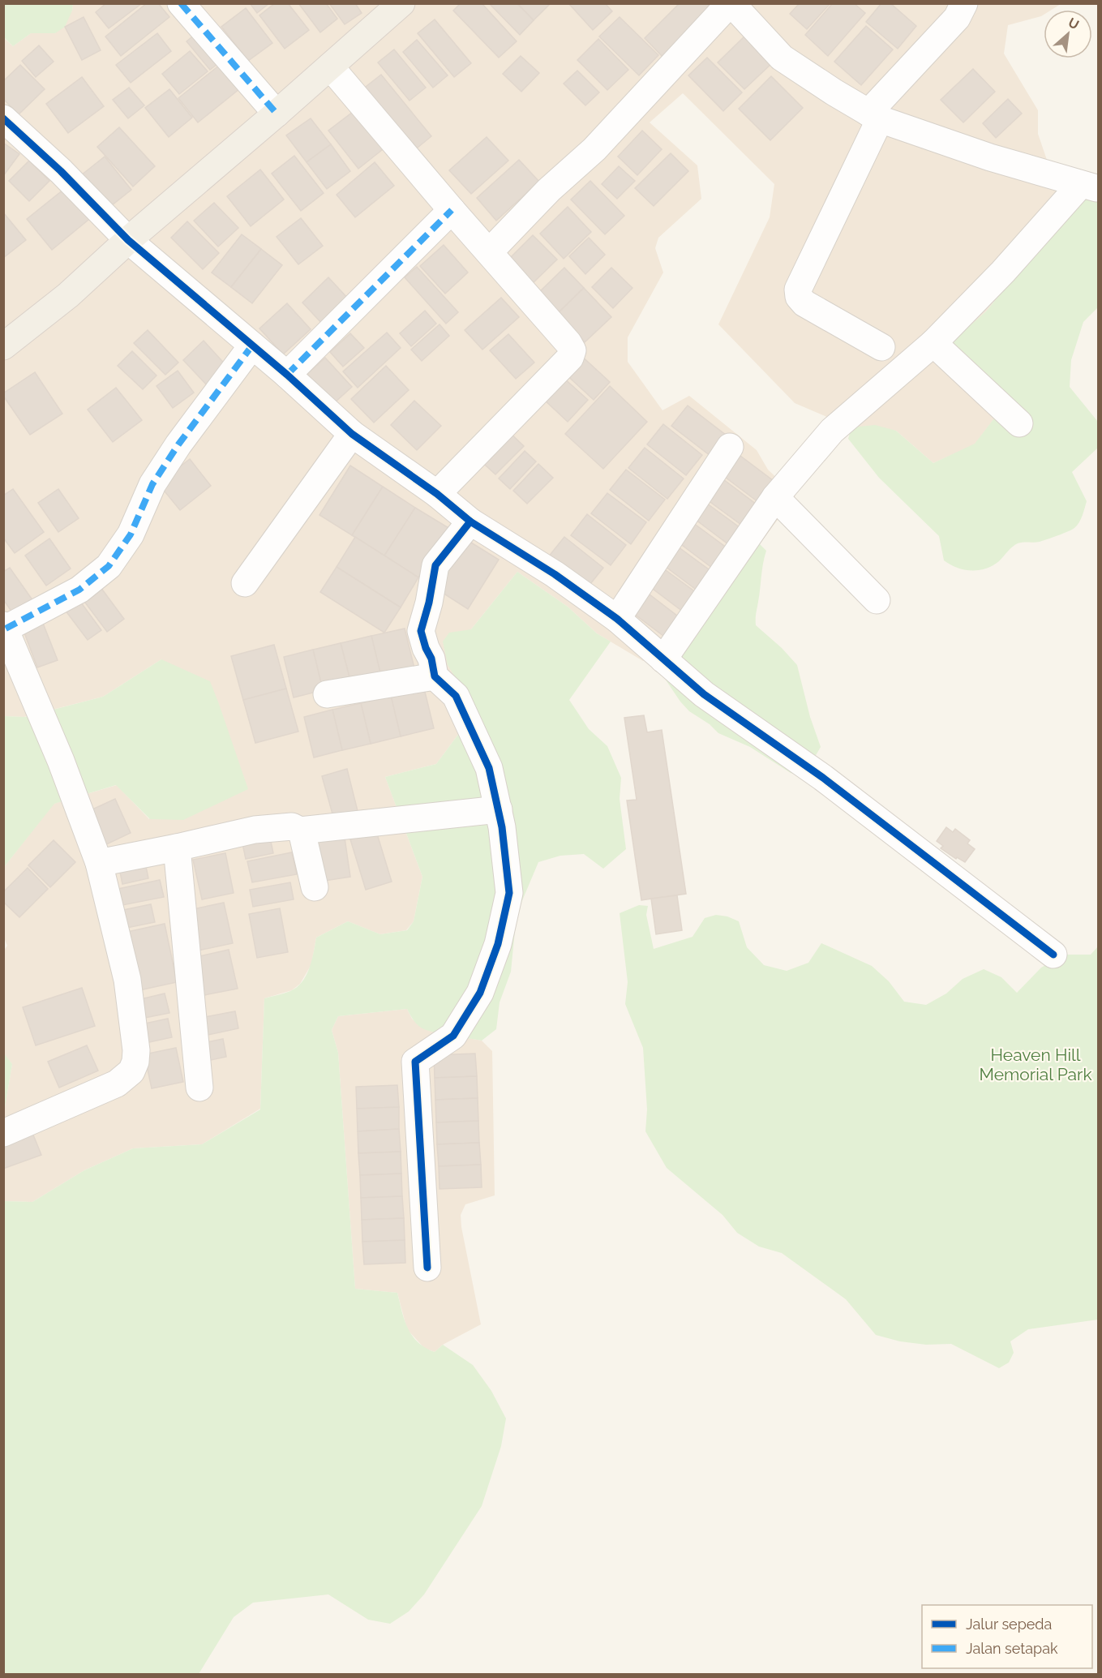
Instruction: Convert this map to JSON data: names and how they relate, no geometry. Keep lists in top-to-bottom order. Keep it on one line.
{"parks":["Heaven Hill Memorial Park"],"legend":["Jalur sepeda","Jalan setapak"],"north":"top right"}
